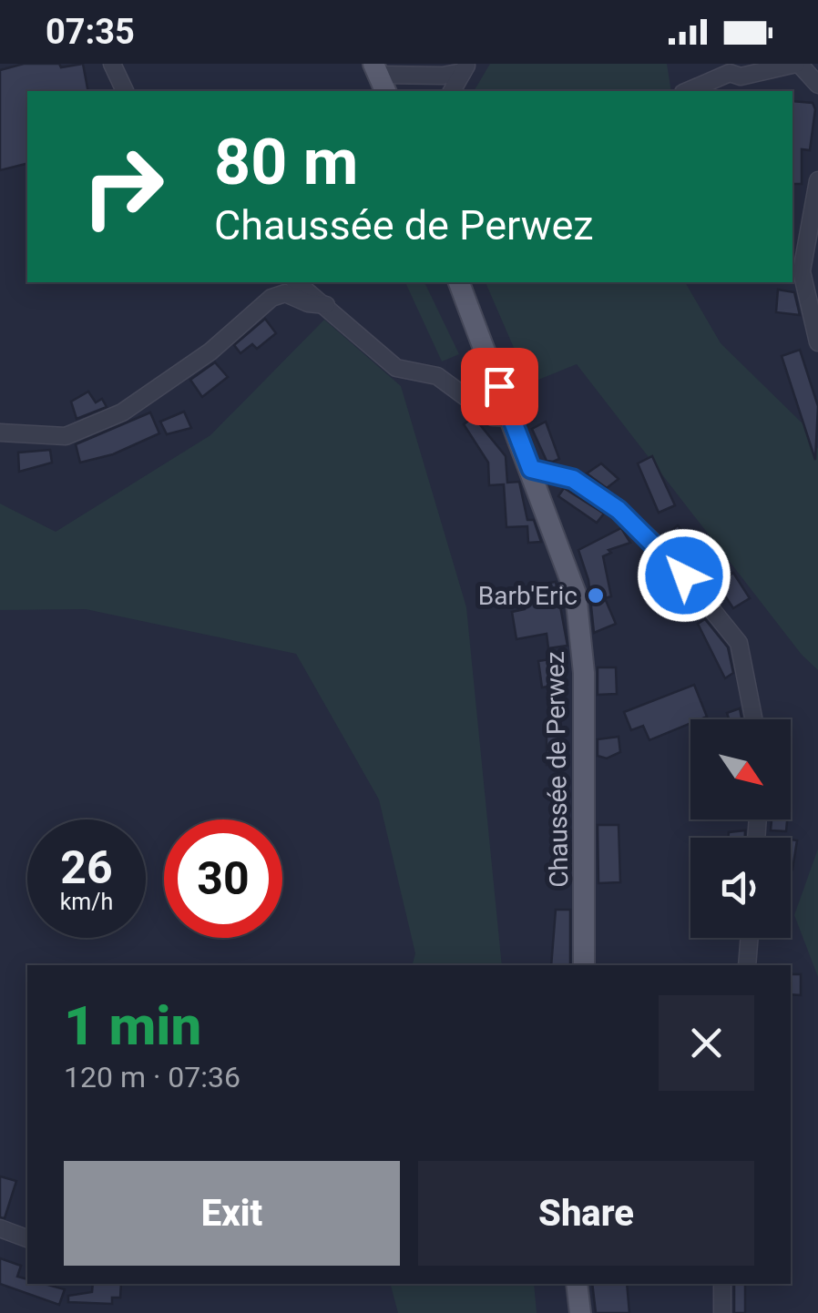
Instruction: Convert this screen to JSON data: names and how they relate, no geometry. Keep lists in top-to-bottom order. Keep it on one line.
{"streets":{"main road":["Chaussée de Perwez"]},"places":["Barb'Eric"],"north":"bottom right","page":{"status":"07:35","turn":["80 m","Chaussée de Perwez"],"speed":"26 km/h","limit":"30","heading":["1 min","120 m · 07:36"],"buttons":["Exit","Share"]}}
